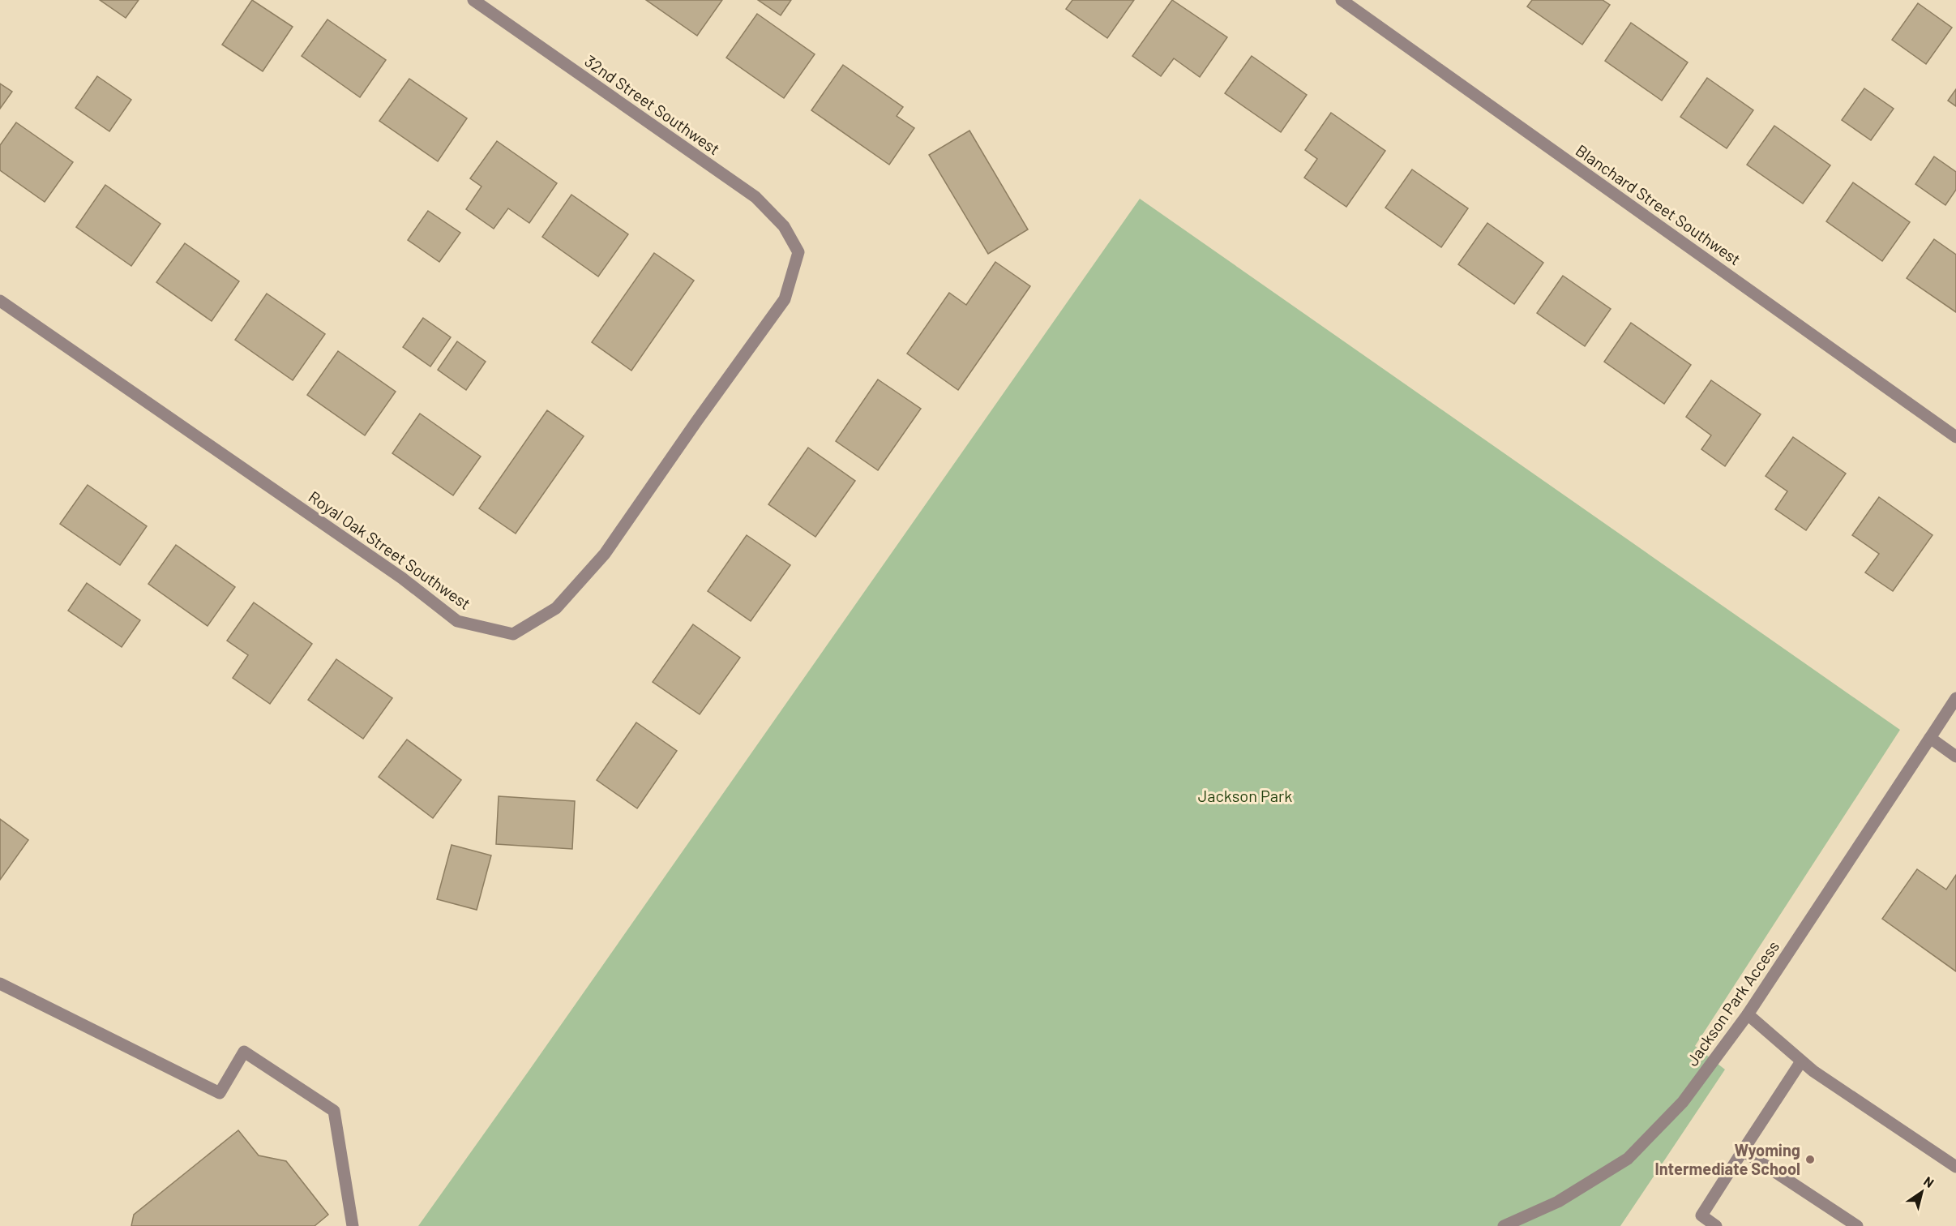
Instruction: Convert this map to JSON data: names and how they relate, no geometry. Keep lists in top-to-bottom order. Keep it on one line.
{"streets":{"street":["32nd Street Southwest","Blanchard Street Southwest","Royal Oak Street Southwest","Jackson Park Access"]},"crossings":[["32nd Street Southwest","Royal Oak Street Southwest"]],"parks":["Jackson Park"],"places":["Wyoming Intermediate School"],"north":"top right"}
